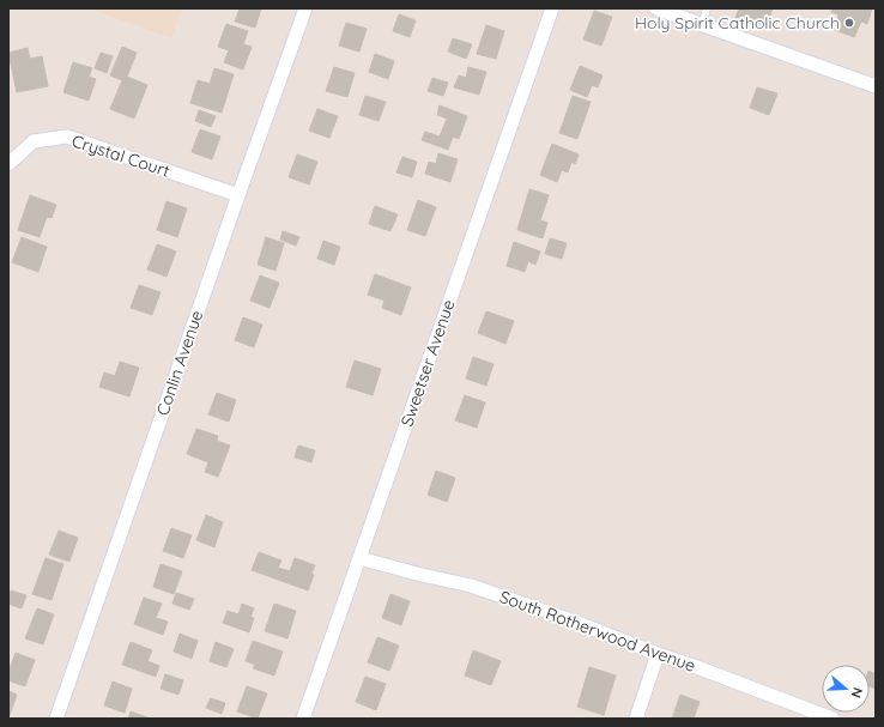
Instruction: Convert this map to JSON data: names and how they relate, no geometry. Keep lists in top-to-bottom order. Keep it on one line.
{"streets":{"street":["Crystal Court","Conlin Avenue","Sweetser Avenue","South Rotherwood Avenue"]},"crossings":[["Crystal Court","Conlin Avenue"],["Sweetser Avenue","South Rotherwood Avenue"]],"places":["Holy Spirit Catholic Church"],"north":"right"}
